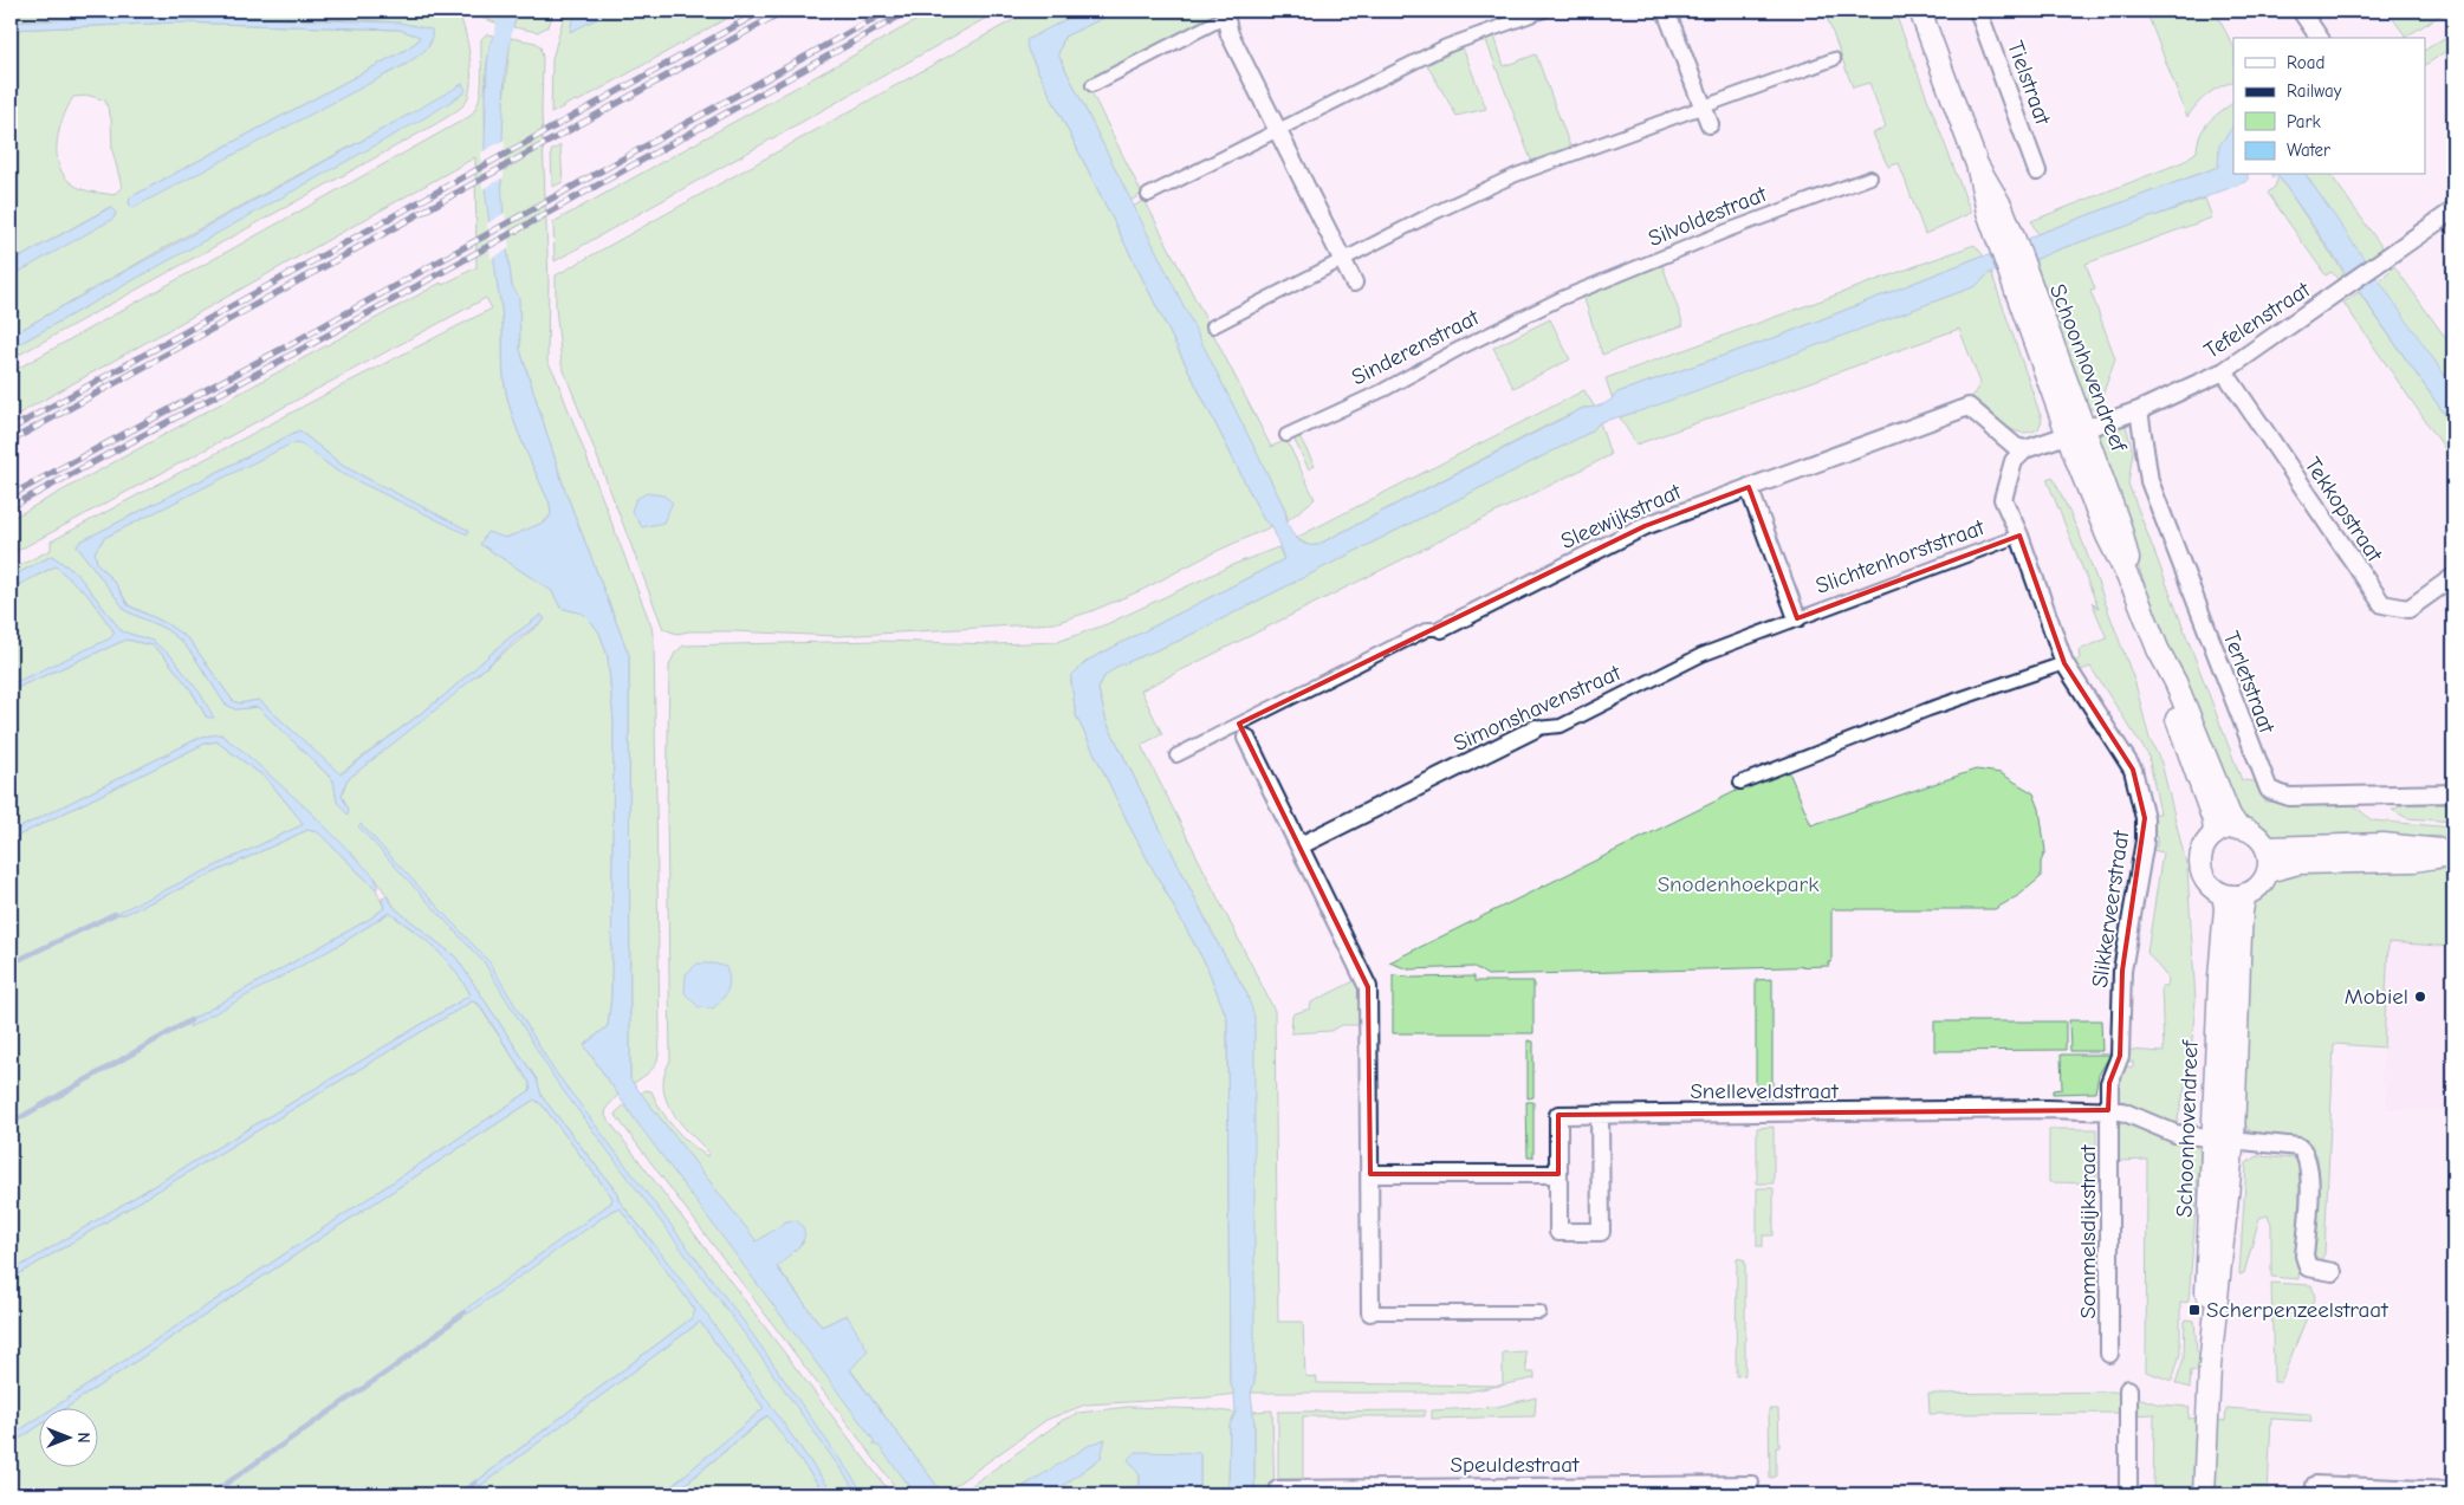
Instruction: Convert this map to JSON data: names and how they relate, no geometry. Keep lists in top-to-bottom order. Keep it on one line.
{"streets":{"street":["Tielstraat","Silvoldestraat","Tefelenstraat","Sinderenstraat","Schoonhovendreef","Tekkopstraat","Sleewijkstraat","Slichtenhorststraat","Terletstraat","Simonshavenstraat","Slikkerveerstraat","Snelleveldstraat","Sommelsdijkstraat","Speuldestraat"]},"crossings":[["Silvoldestraat","Sinderenstraat"],["Tefelenstraat","Schoonhovendreef"],["Tefelenstraat","Tekkopstraat"],["Tefelenstraat","Terletstraat"],["Schoonhovendreef","Snelleveldstraat"],["Sleewijkstraat","Slichtenhorststraat"],["Sleewijkstraat","Slikkerveerstraat"],["Slichtenhorststraat","Simonshavenstraat"],["Slichtenhorststraat","Slikkerveerstraat"],["Slikkerveerstraat","Snelleveldstraat"],["Slikkerveerstraat","Sommelsdijkstraat"],["Snelleveldstraat","Sommelsdijkstraat"]],"parks":["Snodenhoekpark"],"places":{"other":["Mobiel"],"transit":["Scherpenzeelstraat"]},"legend":["Road","Railway","Park","Water"],"north":"right"}
